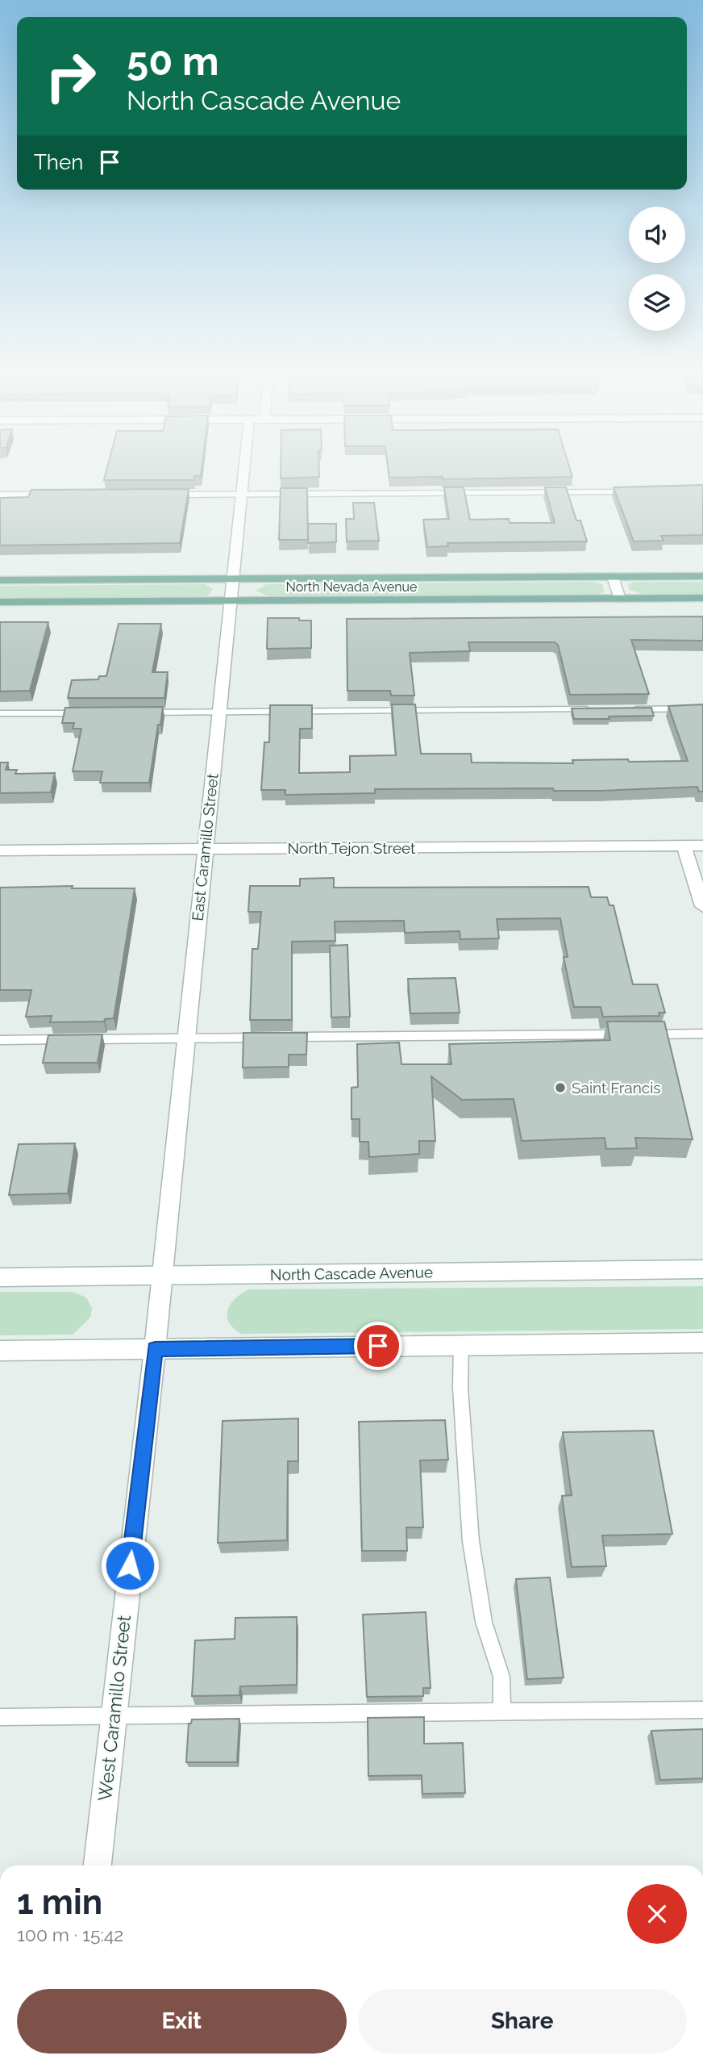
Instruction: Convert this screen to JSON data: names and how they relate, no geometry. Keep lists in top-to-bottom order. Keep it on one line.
{"streets":{"main road":["North Nevada Avenue"],"street":["East Caramillo Street","North Tejon Street","North Cascade Avenue","West Caramillo Street"]},"crossings":[["North Nevada Avenue","East Caramillo Street"],["East Caramillo Street","North Tejon Street"],["East Caramillo Street","North Cascade Avenue"],["East Caramillo Street","West Caramillo Street"],["North Cascade Avenue","West Caramillo Street"]],"places":["Saint Francis"],"page":{"turn":["50 m","North Cascade Avenue"],"then":"Then","heading":["1 min","100 m · 15:42"],"buttons":["Exit","Share"]}}
